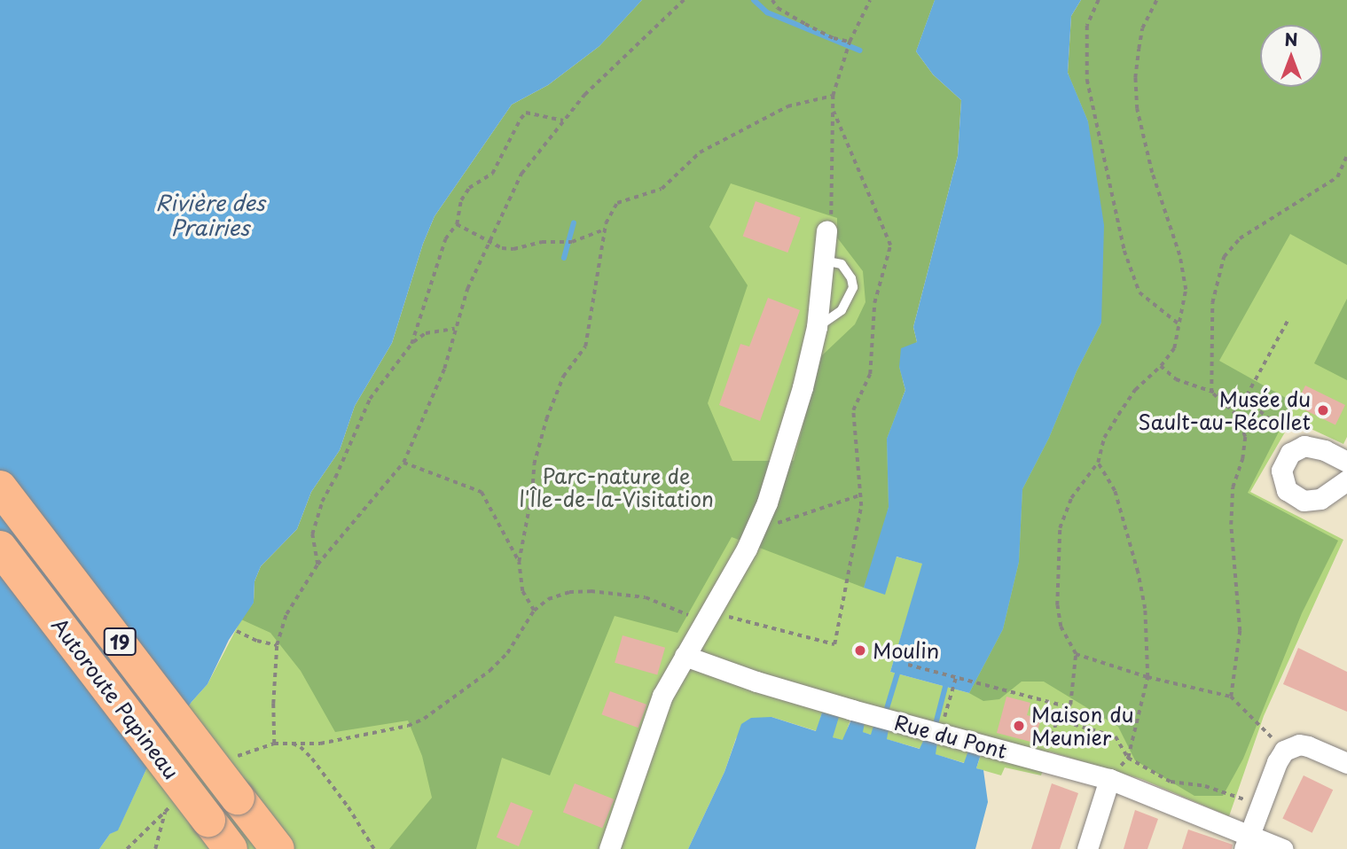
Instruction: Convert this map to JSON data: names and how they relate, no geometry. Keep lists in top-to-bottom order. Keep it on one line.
{"streets":{"highway":["19","Autoroute Papineau"],"street":["Rue du Pont"]},"water":["Rivière des Prairies"],"parks":["Parc-nature de l'Île-de-la-Visitation"],"places":["Musée du Sault-au-Récollet","Moulin","Maison du Meunier"],"north":"top"}
